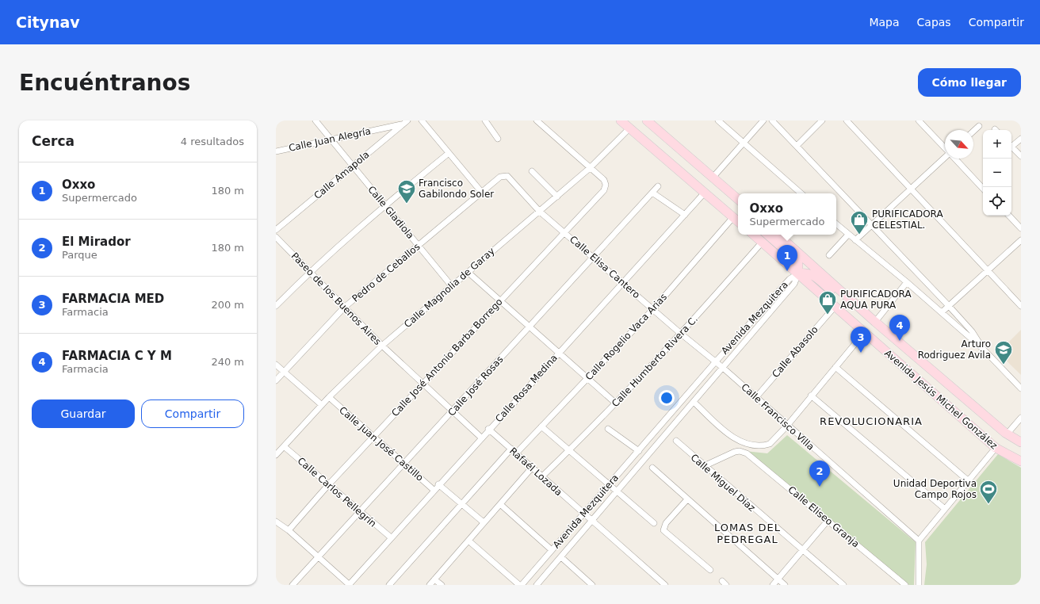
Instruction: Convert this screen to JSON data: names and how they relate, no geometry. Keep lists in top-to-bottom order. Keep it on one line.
{"streets":{"main road":["Avenida Jesús Michel González"],"street":["Calle Juan Alegría","Calle Amapola","Calle Gladiola","Calle Elisa Cantero","Pedro de Ceballos","Calle Magnolia de Garay","Paseo de los Buenos Aires","Avenida Mezquitera","Calle Rogelio Vaca Arias","Calle Abasolo","Calle José Antonio Barba Borrego","Calle Humberto Rivera C.","Calle José Rosas","Calle Rosa Medina","Calle Francisco Villa","Calle Juan José Castillo","Rafaél Lozada","Calle Miguel Díaz","Calle Carlos Pellegrín","Calle Eliseo Granja"]},"crossings":[["Calle Juan Alegría","Calle Amapola"],["Calle Juan Alegría","Calle Gladiola"],["Calle Amapola","Calle Gladiola"],["Calle Gladiola","Pedro de Ceballos"],["Calle Gladiola","Calle Magnolia de Garay"],["Calle Elisa Cantero","Pedro de Ceballos"],["Calle Elisa Cantero","Calle Magnolia de Garay"],["Calle Elisa Cantero","Avenida Mezquitera"],["Calle Elisa Cantero","Calle Rogelio Vaca Arias"],["Calle Elisa Cantero","Calle José Antonio Barba Borrego"],["Calle Elisa Cantero","Calle Humberto Rivera C."],["Calle Elisa Cantero","Calle José Rosas"],["Calle Elisa Cantero","Calle Rosa Medina"],["Calle Elisa Cantero","Calle Francisco Villa"],["Pedro de Ceballos","Paseo de los Buenos Aires"],["Calle Magnolia de Garay","Paseo de los Buenos Aires"],["Calle Magnolia de Garay","Calle José Antonio Barba Borrego"],["Calle Magnolia de Garay","Calle Juan José Castillo"],["Calle Magnolia de Garay","Calle Carlos Pellegrín"],["Paseo de los Buenos Aires","Calle José Antonio Barba Borrego"],["Paseo de los Buenos Aires","Calle José Rosas"],["Paseo de los Buenos Aires","Calle Rosa Medina"],["Avenida Mezquitera","Avenida Jesús Michel González"],["Avenida Mezquitera","Calle Francisco Villa"],["Avenida Mezquitera","Rafaél Lozada"],["Calle Rogelio Vaca Arias","Rafaél Lozada"],["Calle Abasolo","Avenida Jesús Michel González"],["Calle Abasolo","Calle Francisco Villa"],["Calle José Antonio Barba Borrego","Calle Juan José Castillo"],["Calle José Antonio Barba Borrego","Calle Carlos Pellegrín"],["Calle Humberto Rivera C.","Avenida Jesús Michel González"],["Calle Humberto Rivera C.","Rafaél Lozada"],["Calle José Rosas","Calle Juan José Castillo"],["Calle José Rosas","Calle Carlos Pellegrín"],["Calle Rosa Medina","Calle Juan José Castillo"],["Calle Rosa Medina","Rafaél Lozada"],["Calle Rosa Medina","Calle Carlos Pellegrín"],["Calle Miguel Díaz","Calle Eliseo Granja"]],"districts":["REVOLUCIONARIA","LOMAS DEL PEDREGAL"],"places":{"school or university":["Francisco Gabilondo Soler","Arturo Rodriguez Avila"],"shop":["PURIFICADORA CELESTIAL.","PURIFICADORA AQUA PURA"],"sports":["Unidad Deportiva Campo Rojos"]},"north":"bottom right","page":{"header":"Citynav","nav":["Mapa","Capas","Compartir"],"buttons":["Cómo llegar",["Guardar","Compartir"]],"title":"Encuéntranos","heading":["Cerca","4 resultados"],"map_buttons":["+","−"],"list":[{"mark":"1","name":"Oxxo","note":"Supermercado","value":"180 m"},{"mark":"2","name":"El Mirador","note":"Parque","value":"180 m"},{"mark":"3","name":"FARMACIA MED","note":"Farmacia","value":"200 m"},{"mark":"4","name":"FARMACIA C Y M","note":"Farmacia","value":"240 m"}],"popup":["Oxxo","Supermercado"],"pins":["1","4","3","2"]}}
